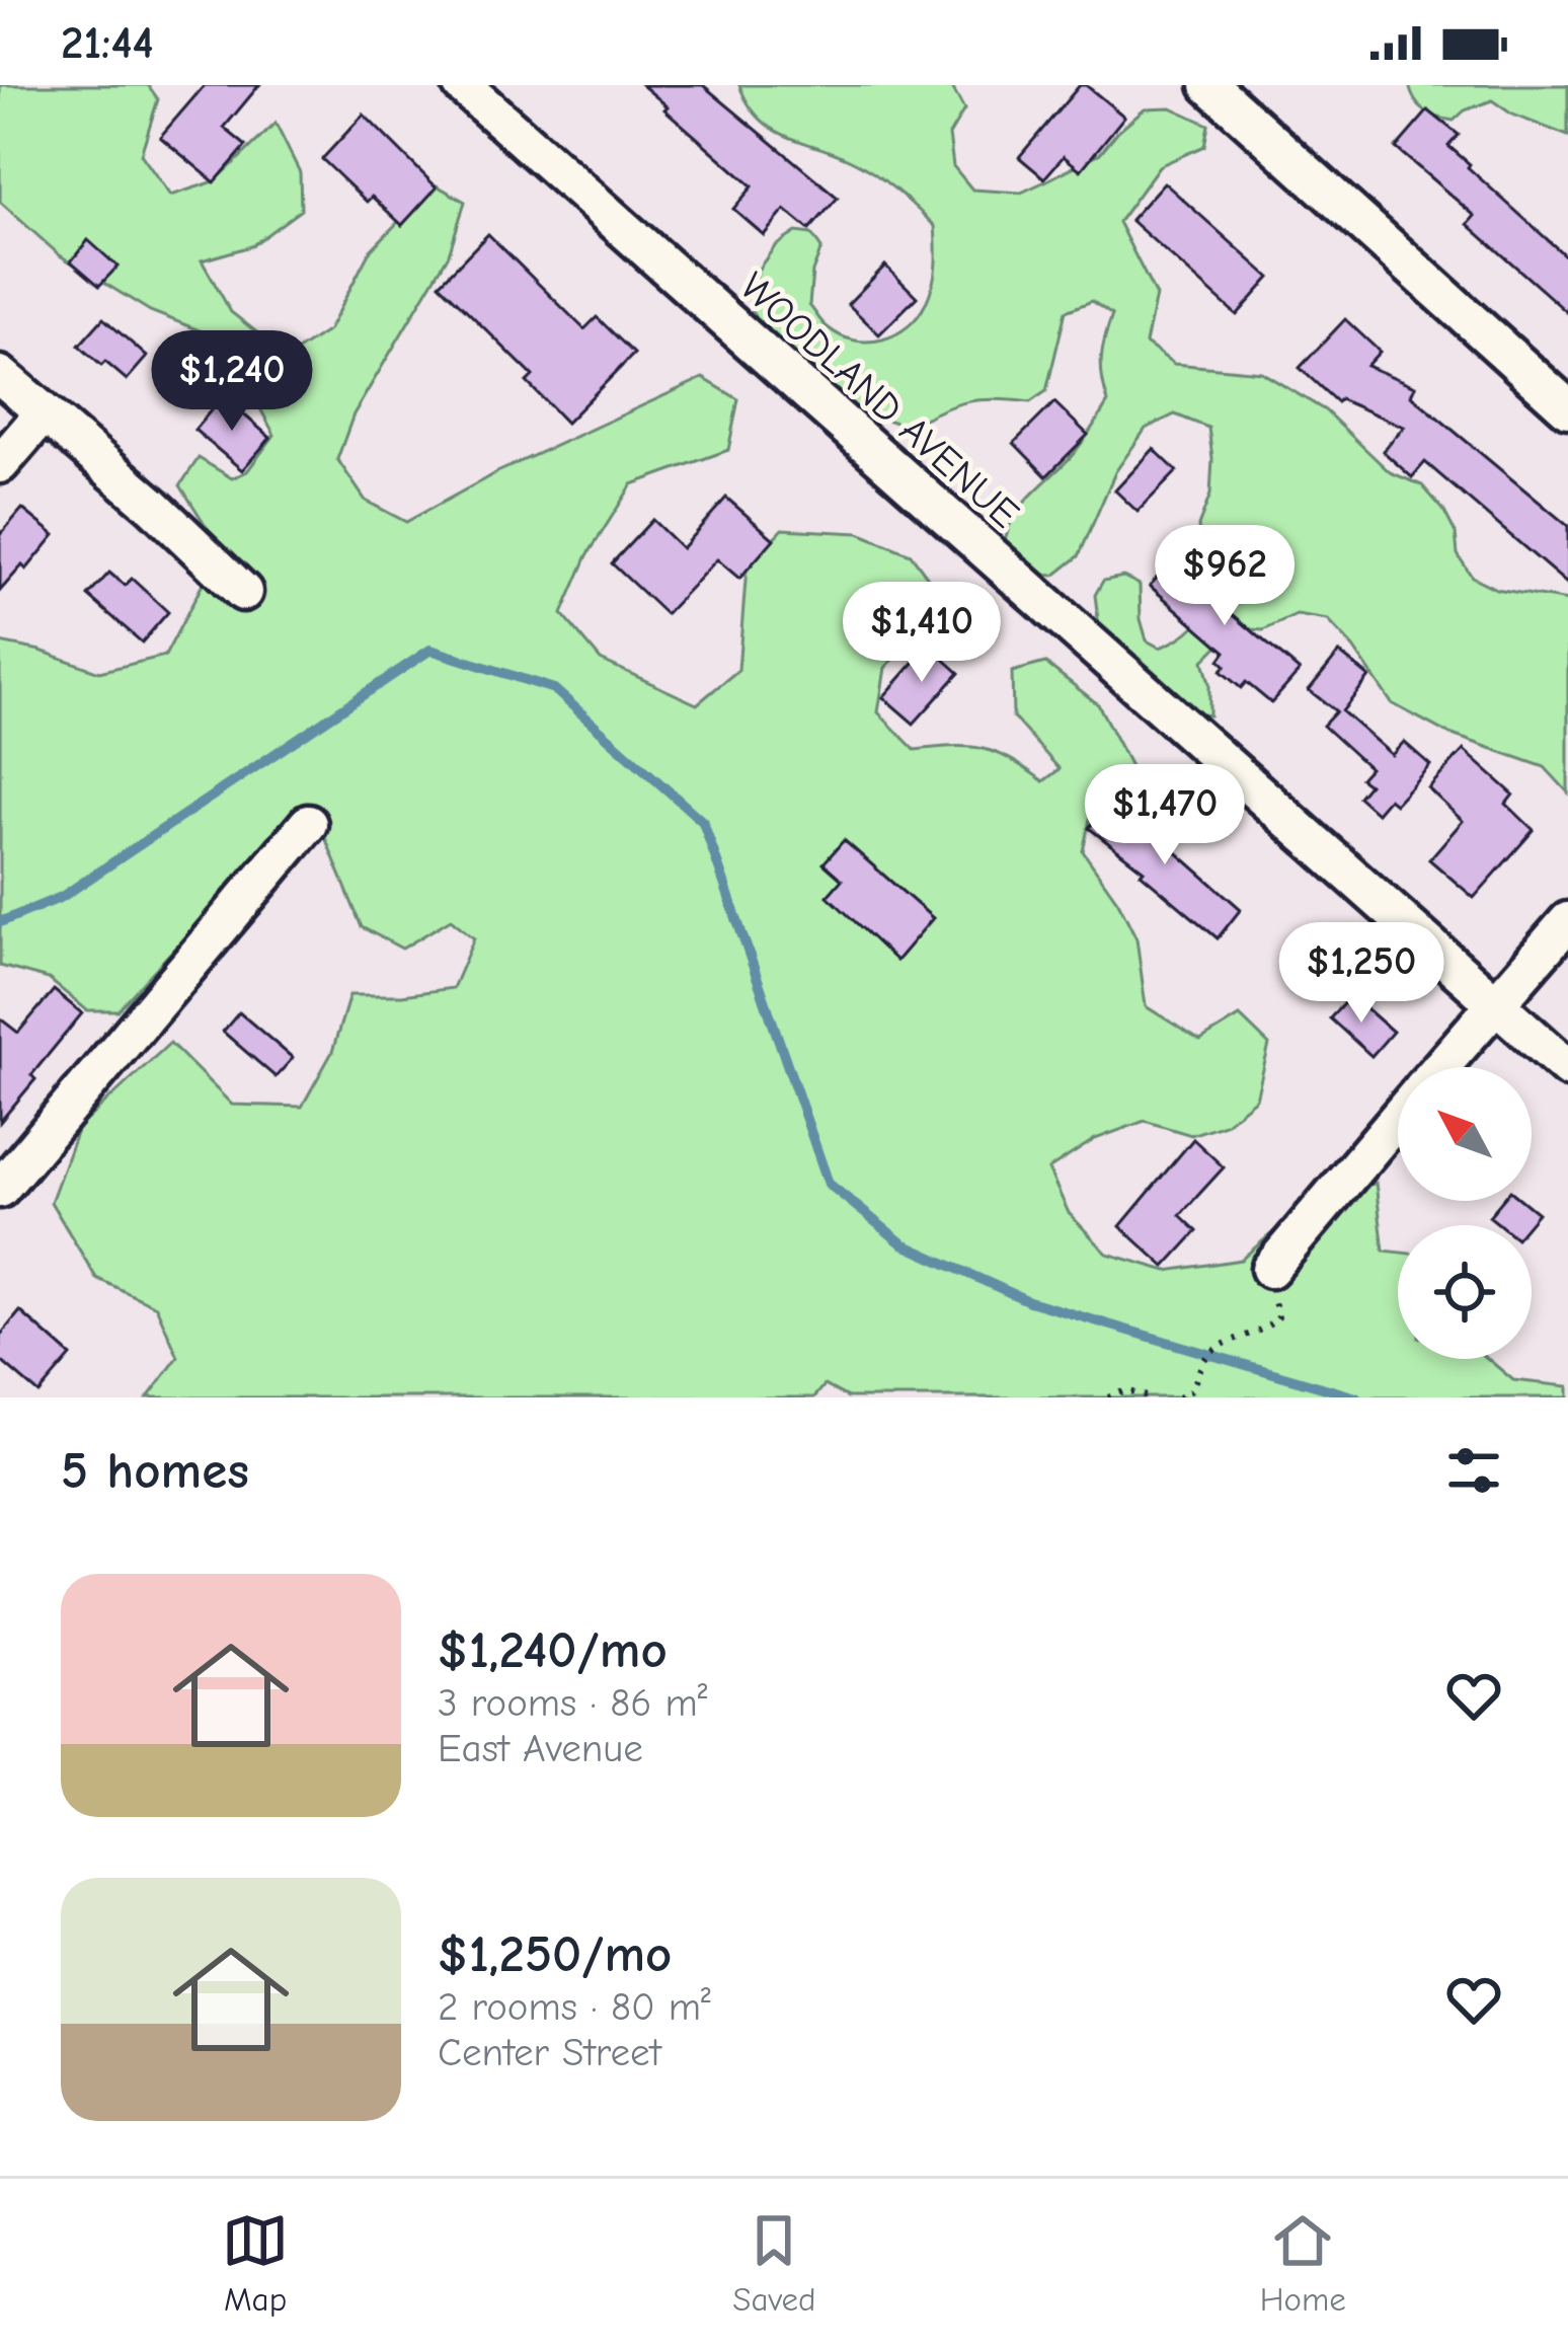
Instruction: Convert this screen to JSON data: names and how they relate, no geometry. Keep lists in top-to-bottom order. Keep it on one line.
{"streets":{"street":["WOODLAND AVENUE"]},"north":"top left","page":{"status":"21:44","price":["$1,240","$962","$1,410","$1,470","$1,250"],"heading":"5 homes","list":[{"name":"$1,240/mo","note":"3 rooms · 86 m² · East Avenue"},{"name":"$1,250/mo","note":"2 rooms · 80 m² · Center Street"}],"tabs":["Map","Saved","Home"]}}
